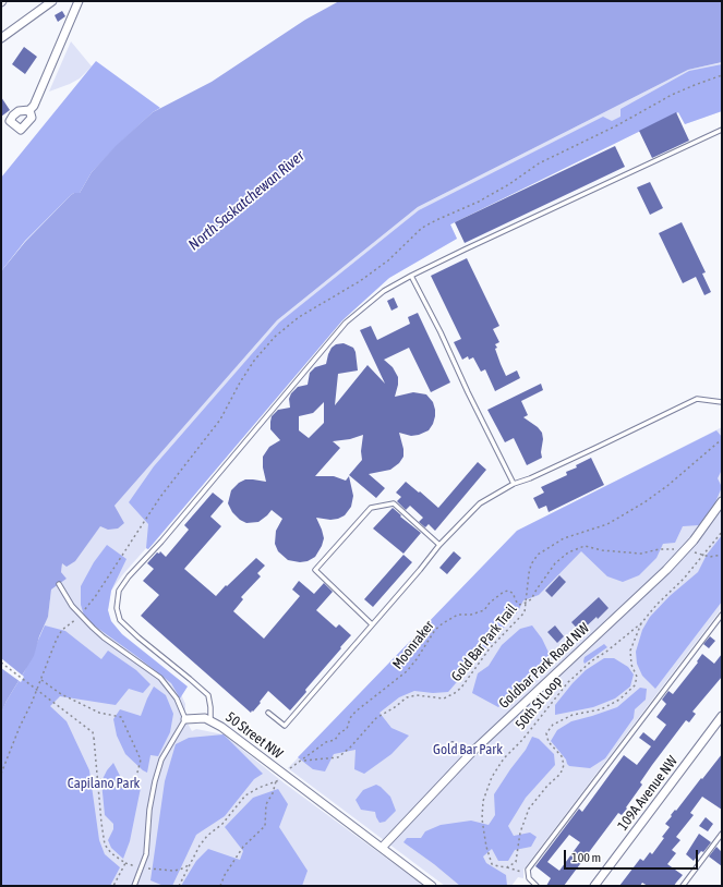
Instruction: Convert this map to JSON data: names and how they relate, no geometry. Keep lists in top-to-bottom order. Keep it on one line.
{"streets":{"street":["Goldbar Park Road NW","50 Street NW","109A Avenue NW"],"path":["Gold Bar Park Trail","Moonraker","50th St Loop"]},"crossings":[["Gold Bar Park Trail","Moonraker"],["Goldbar Park Road NW","50 Street NW"]],"water":["North Saskatchewan River"],"parks":["Gold Bar Park","Capilano Park"],"scale_bar":"100 m"}
